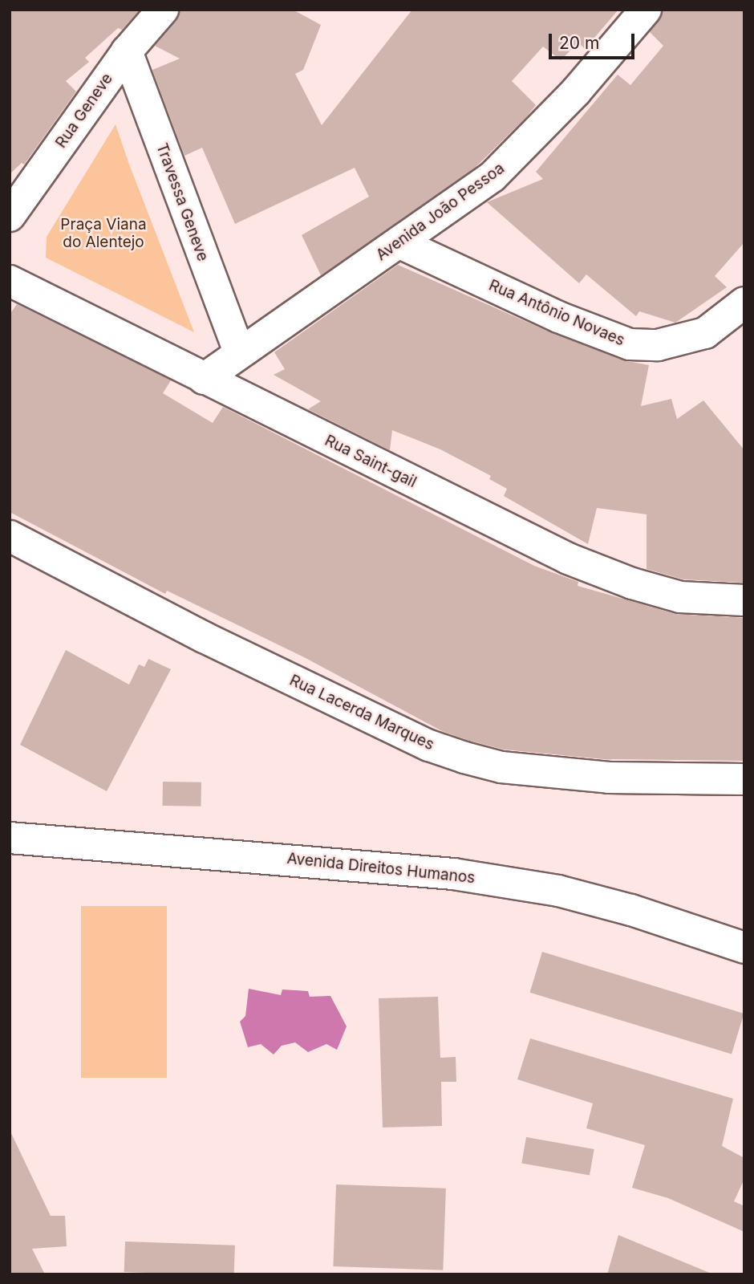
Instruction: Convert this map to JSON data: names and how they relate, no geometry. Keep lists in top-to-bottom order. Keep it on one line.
{"streets":{"street":["Rua Geneve","Travessa Geneve","Avenida João Pessoa","Rua Antônio Novaes","Rua Saint-gail","Rua Lacerda Marques","Avenida Direitos Humanos"]},"crossings":[["Rua Geneve","Travessa Geneve"],["Travessa Geneve","Avenida João Pessoa"],["Avenida João Pessoa","Rua Antônio Novaes"],["Avenida João Pessoa","Rua Saint-gail"]],"parks":["Praça Viana do Alentejo"],"scale_bar":"20 m"}
